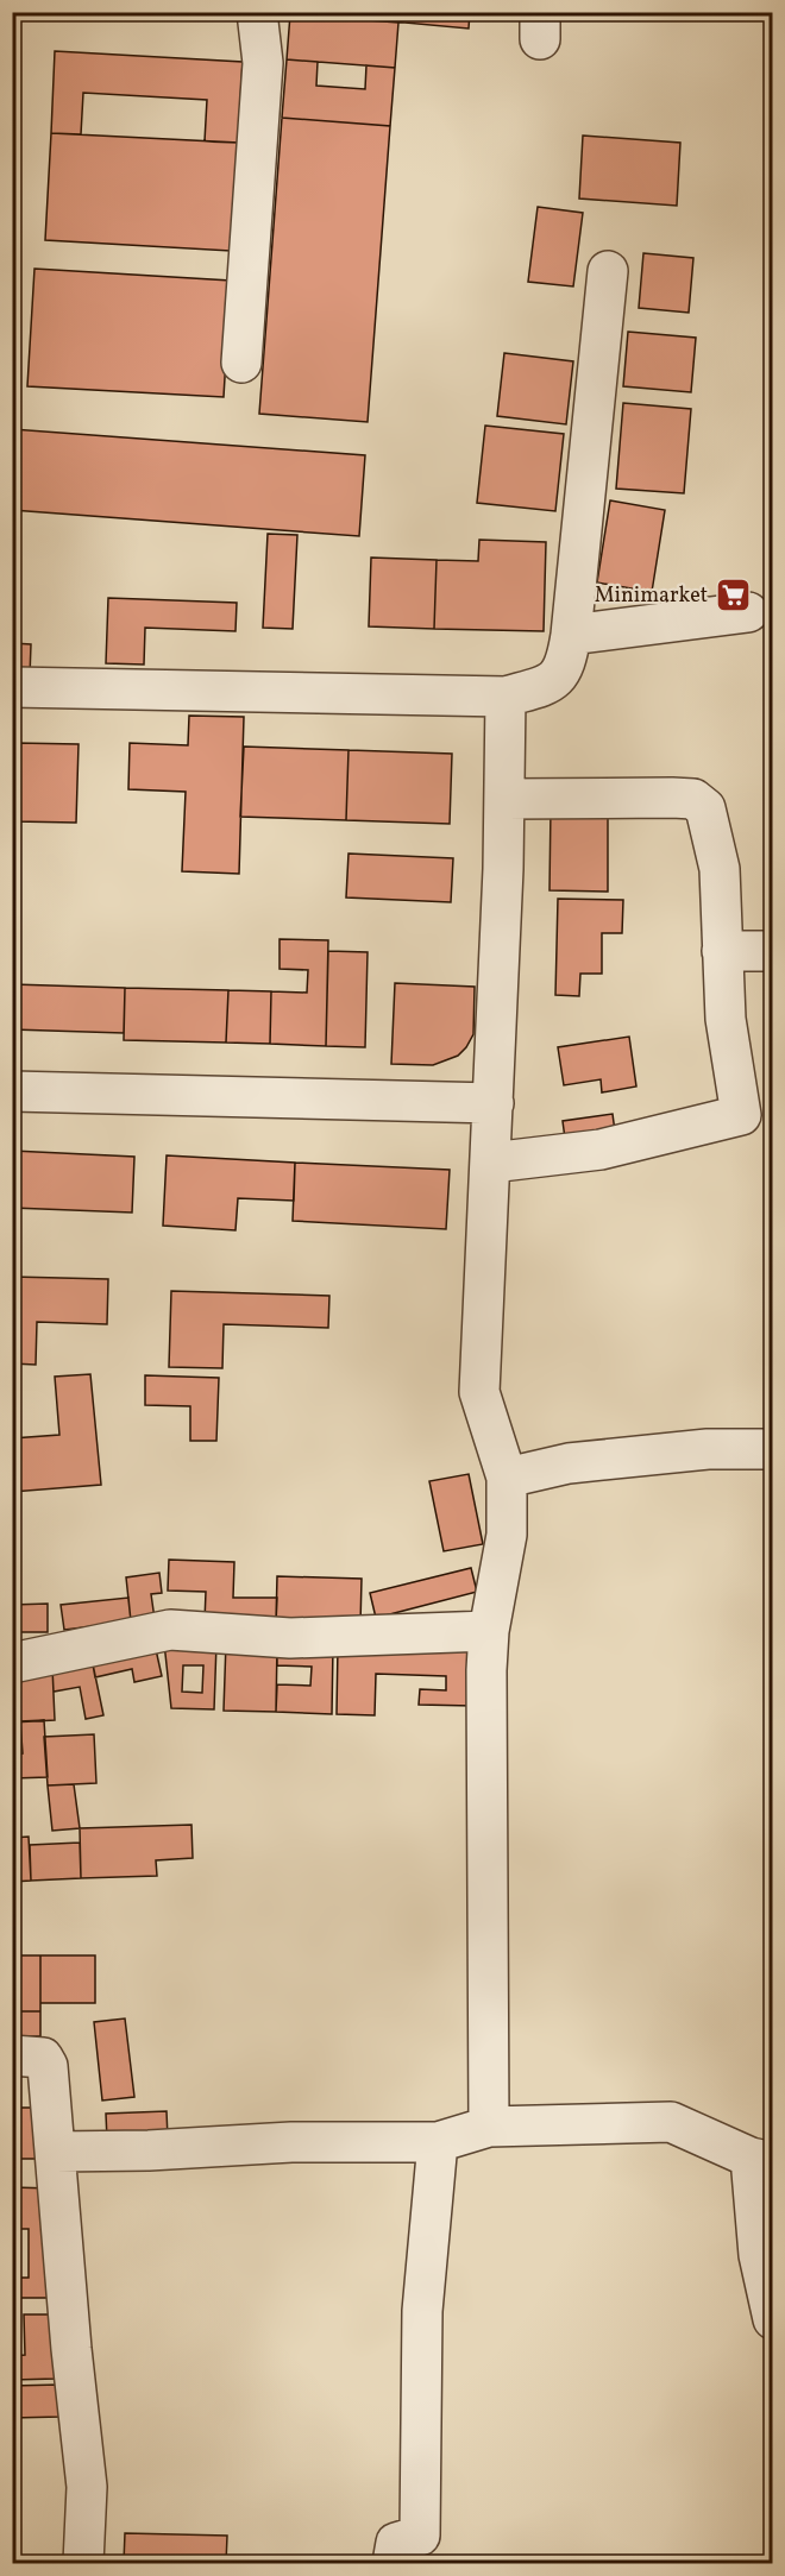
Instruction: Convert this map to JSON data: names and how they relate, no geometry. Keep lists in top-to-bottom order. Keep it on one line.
{"places":{"supermarket":["Minimarket"]}}
